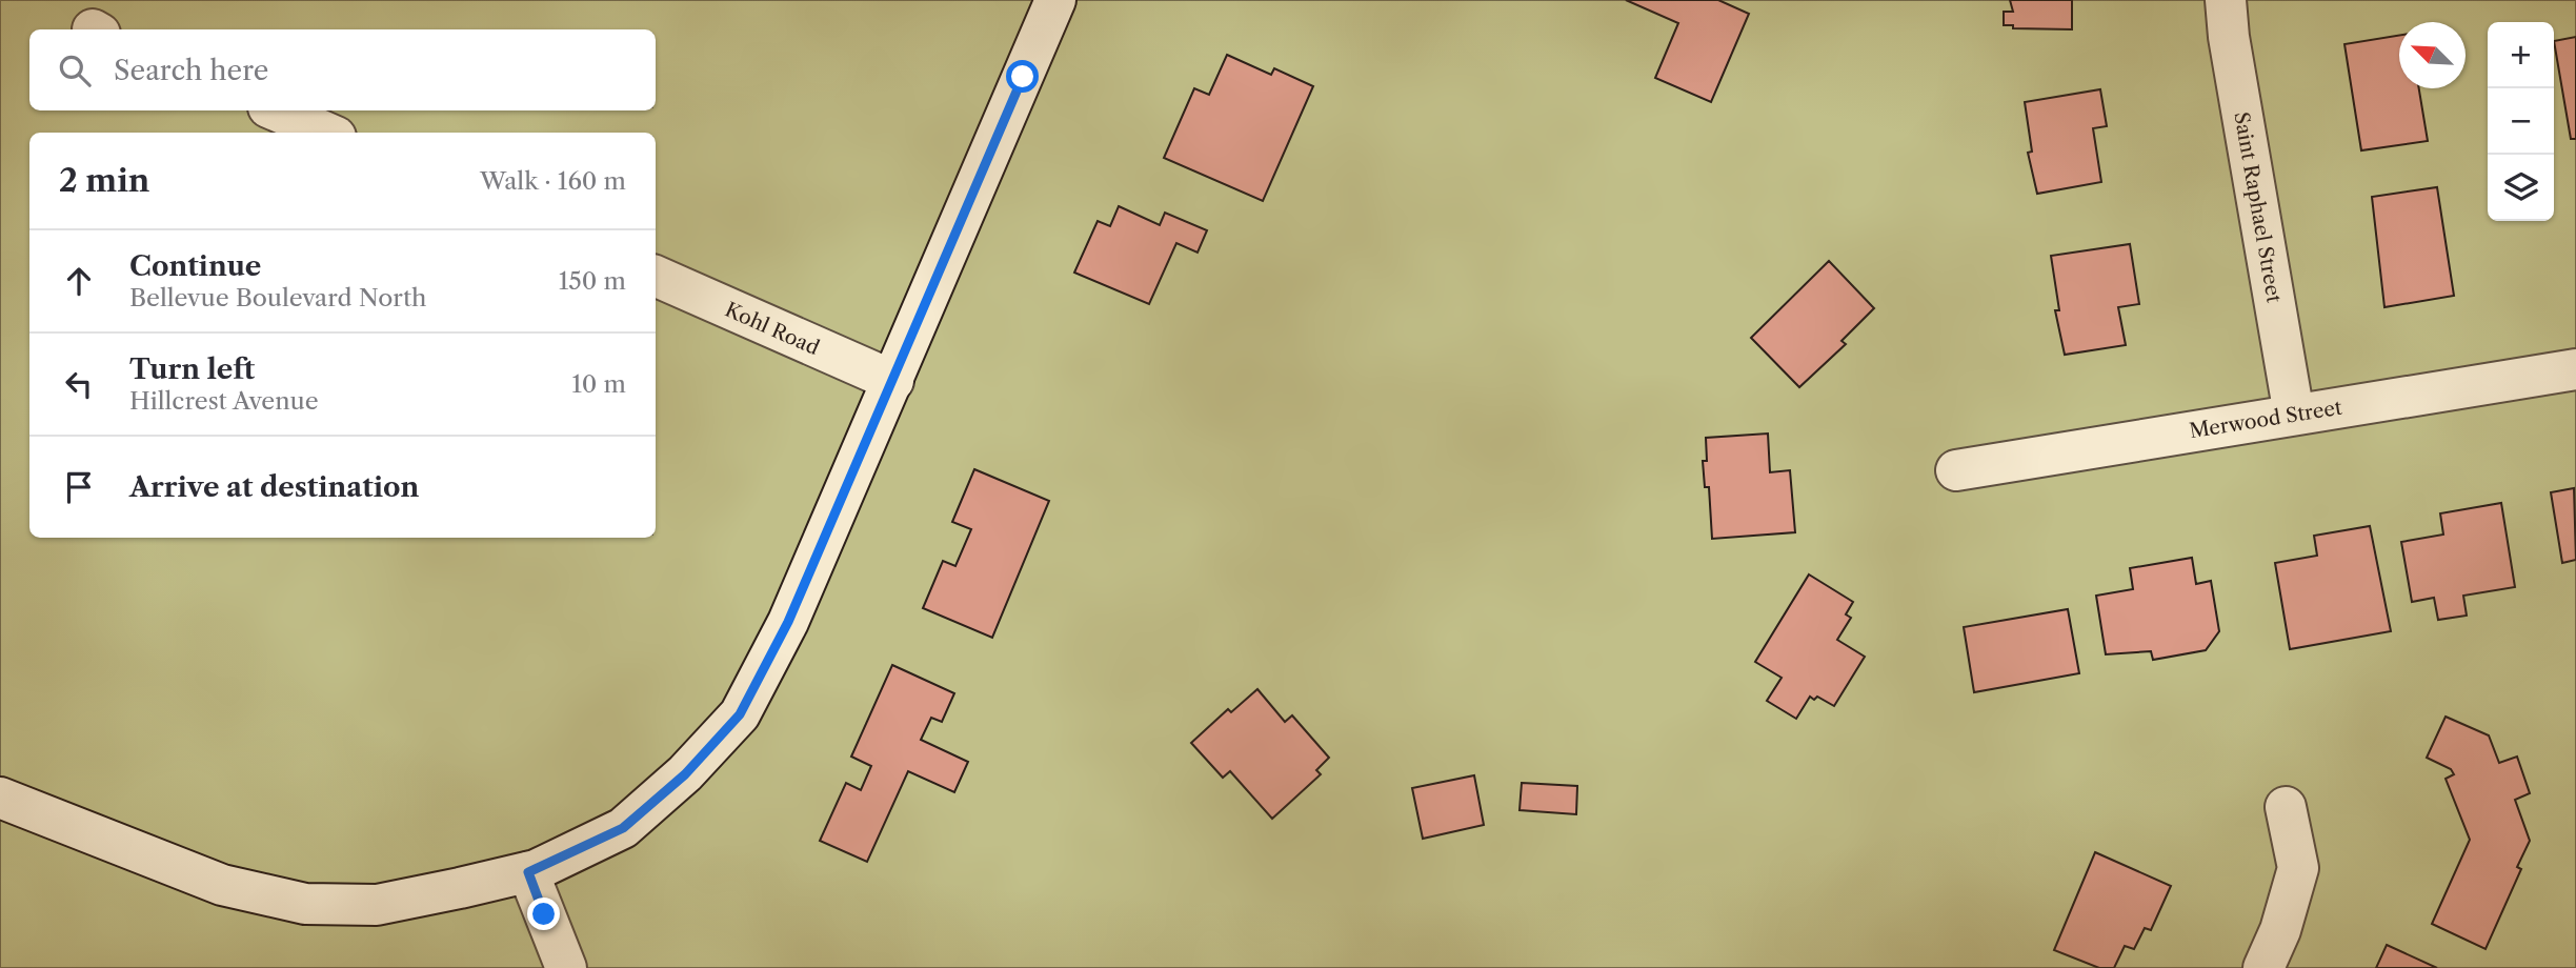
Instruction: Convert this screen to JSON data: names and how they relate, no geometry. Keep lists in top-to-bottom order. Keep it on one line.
{"streets":{"street":["Saint Raphael Street","Kohl Road","Merwood Street"]},"crossings":[["Saint Raphael Street","Merwood Street"]],"north":"top left","page":{"map_buttons":["+","−"],"search":"Search here","heading":["2 min","Walk · 160 m"],"list":[["Continue","Bellevue Boulevard North","150 m"],["Turn left","Hillcrest Avenue","10 m"],"Arrive at destination"]}}
